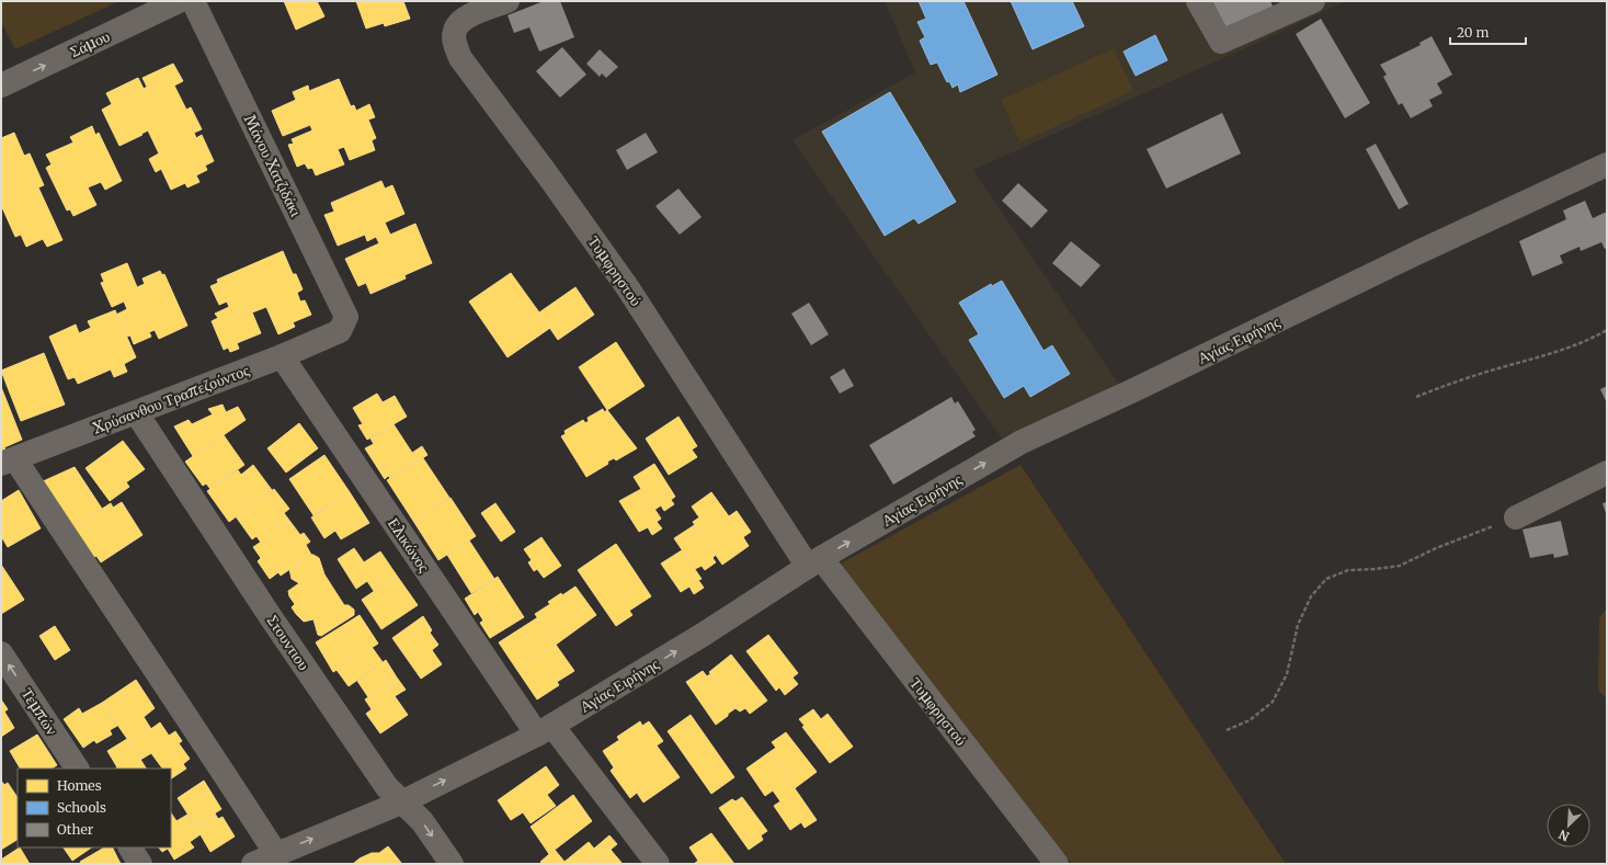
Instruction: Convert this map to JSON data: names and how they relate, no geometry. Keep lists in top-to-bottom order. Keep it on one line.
{"streets":{"street":["Σάμου","Μάνου Χατζιδάκι","Τυμφρηστού","Αγίας Ειρήνης","Χρύσανθου Τραπεζούντος","Ελικώνος","Στουντιου","Τεμπών"]},"crossings":[["Μάνου Χατζιδάκι","Χρύσανθου Τραπεζούντος"],["Τυμφρηστού","Αγίας Ειρήνης"],["Αγίας Ειρήνης","Ελικώνος"],["Αγίας Ειρήνης","Στουντιου"],["Χρύσανθου Τραπεζούντος","Ελικώνος"],["Χρύσανθου Τραπεζούντος","Στουντιου"]],"one_way":["Σάμου","Αγίας Ειρήνης"],"legend":["Homes","Schools","Other"],"scale_bar":"20 m","north":"bottom left"}
